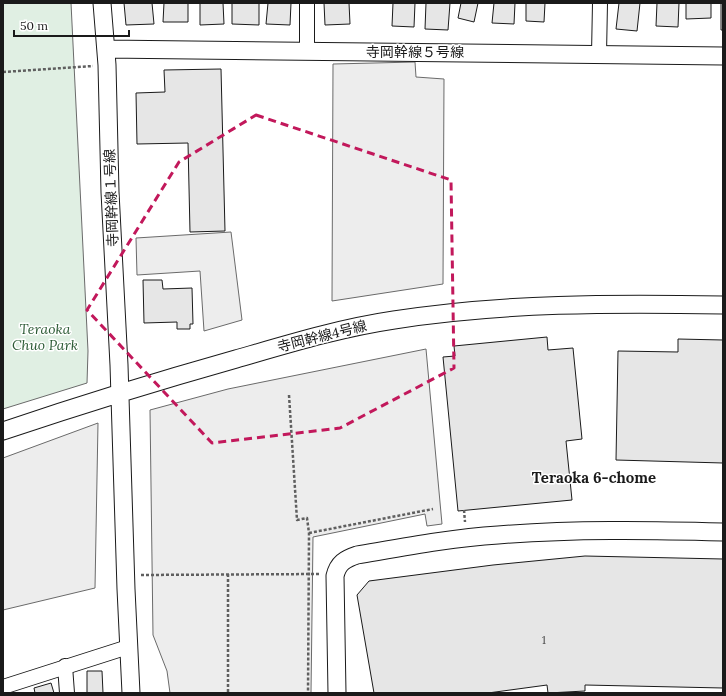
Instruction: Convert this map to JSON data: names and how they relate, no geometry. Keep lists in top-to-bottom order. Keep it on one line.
{"streets":{"street":["寺岡幹線５号線","寺岡幹線１号線","寺岡幹線4号線"]},"crossings":[["寺岡幹線５号線","寺岡幹線１号線"],["寺岡幹線１号線","寺岡幹線4号線"]],"districts":["Teraoka 6-chome"],"parks":["Teraoka Chuo Park"],"house_numbers":["1"],"scale_bar":"50 m"}
